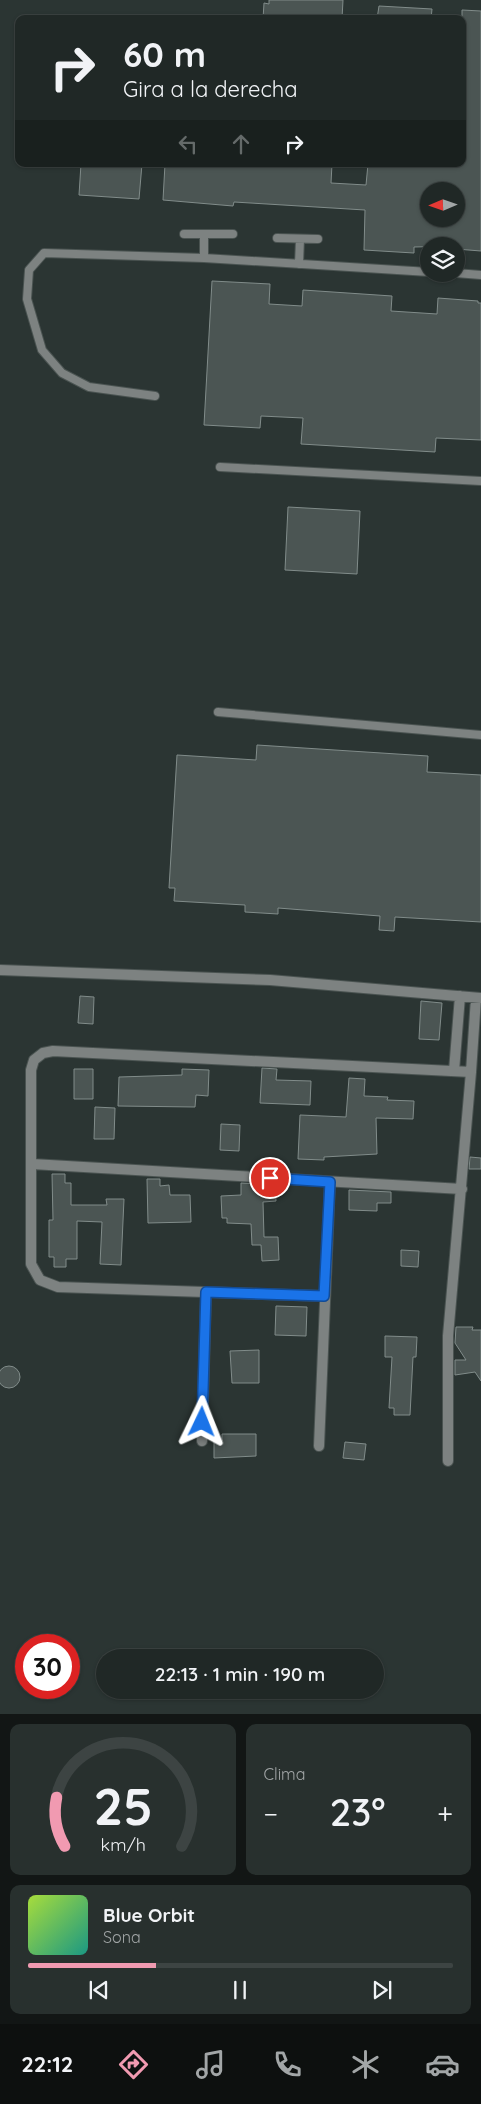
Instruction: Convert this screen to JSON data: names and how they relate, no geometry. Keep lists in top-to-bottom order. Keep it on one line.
{"north":"left","page":{"turn":["60 m","Gira a la derecha"],"limit":"30","trip":"22:13 · 1 min · 190 m","tile":"Clima","heat":["−","23°","+"],"song":["Blue Orbit","Sona"],"tabs":"22:12","gauge":["25","km/h"]}}
